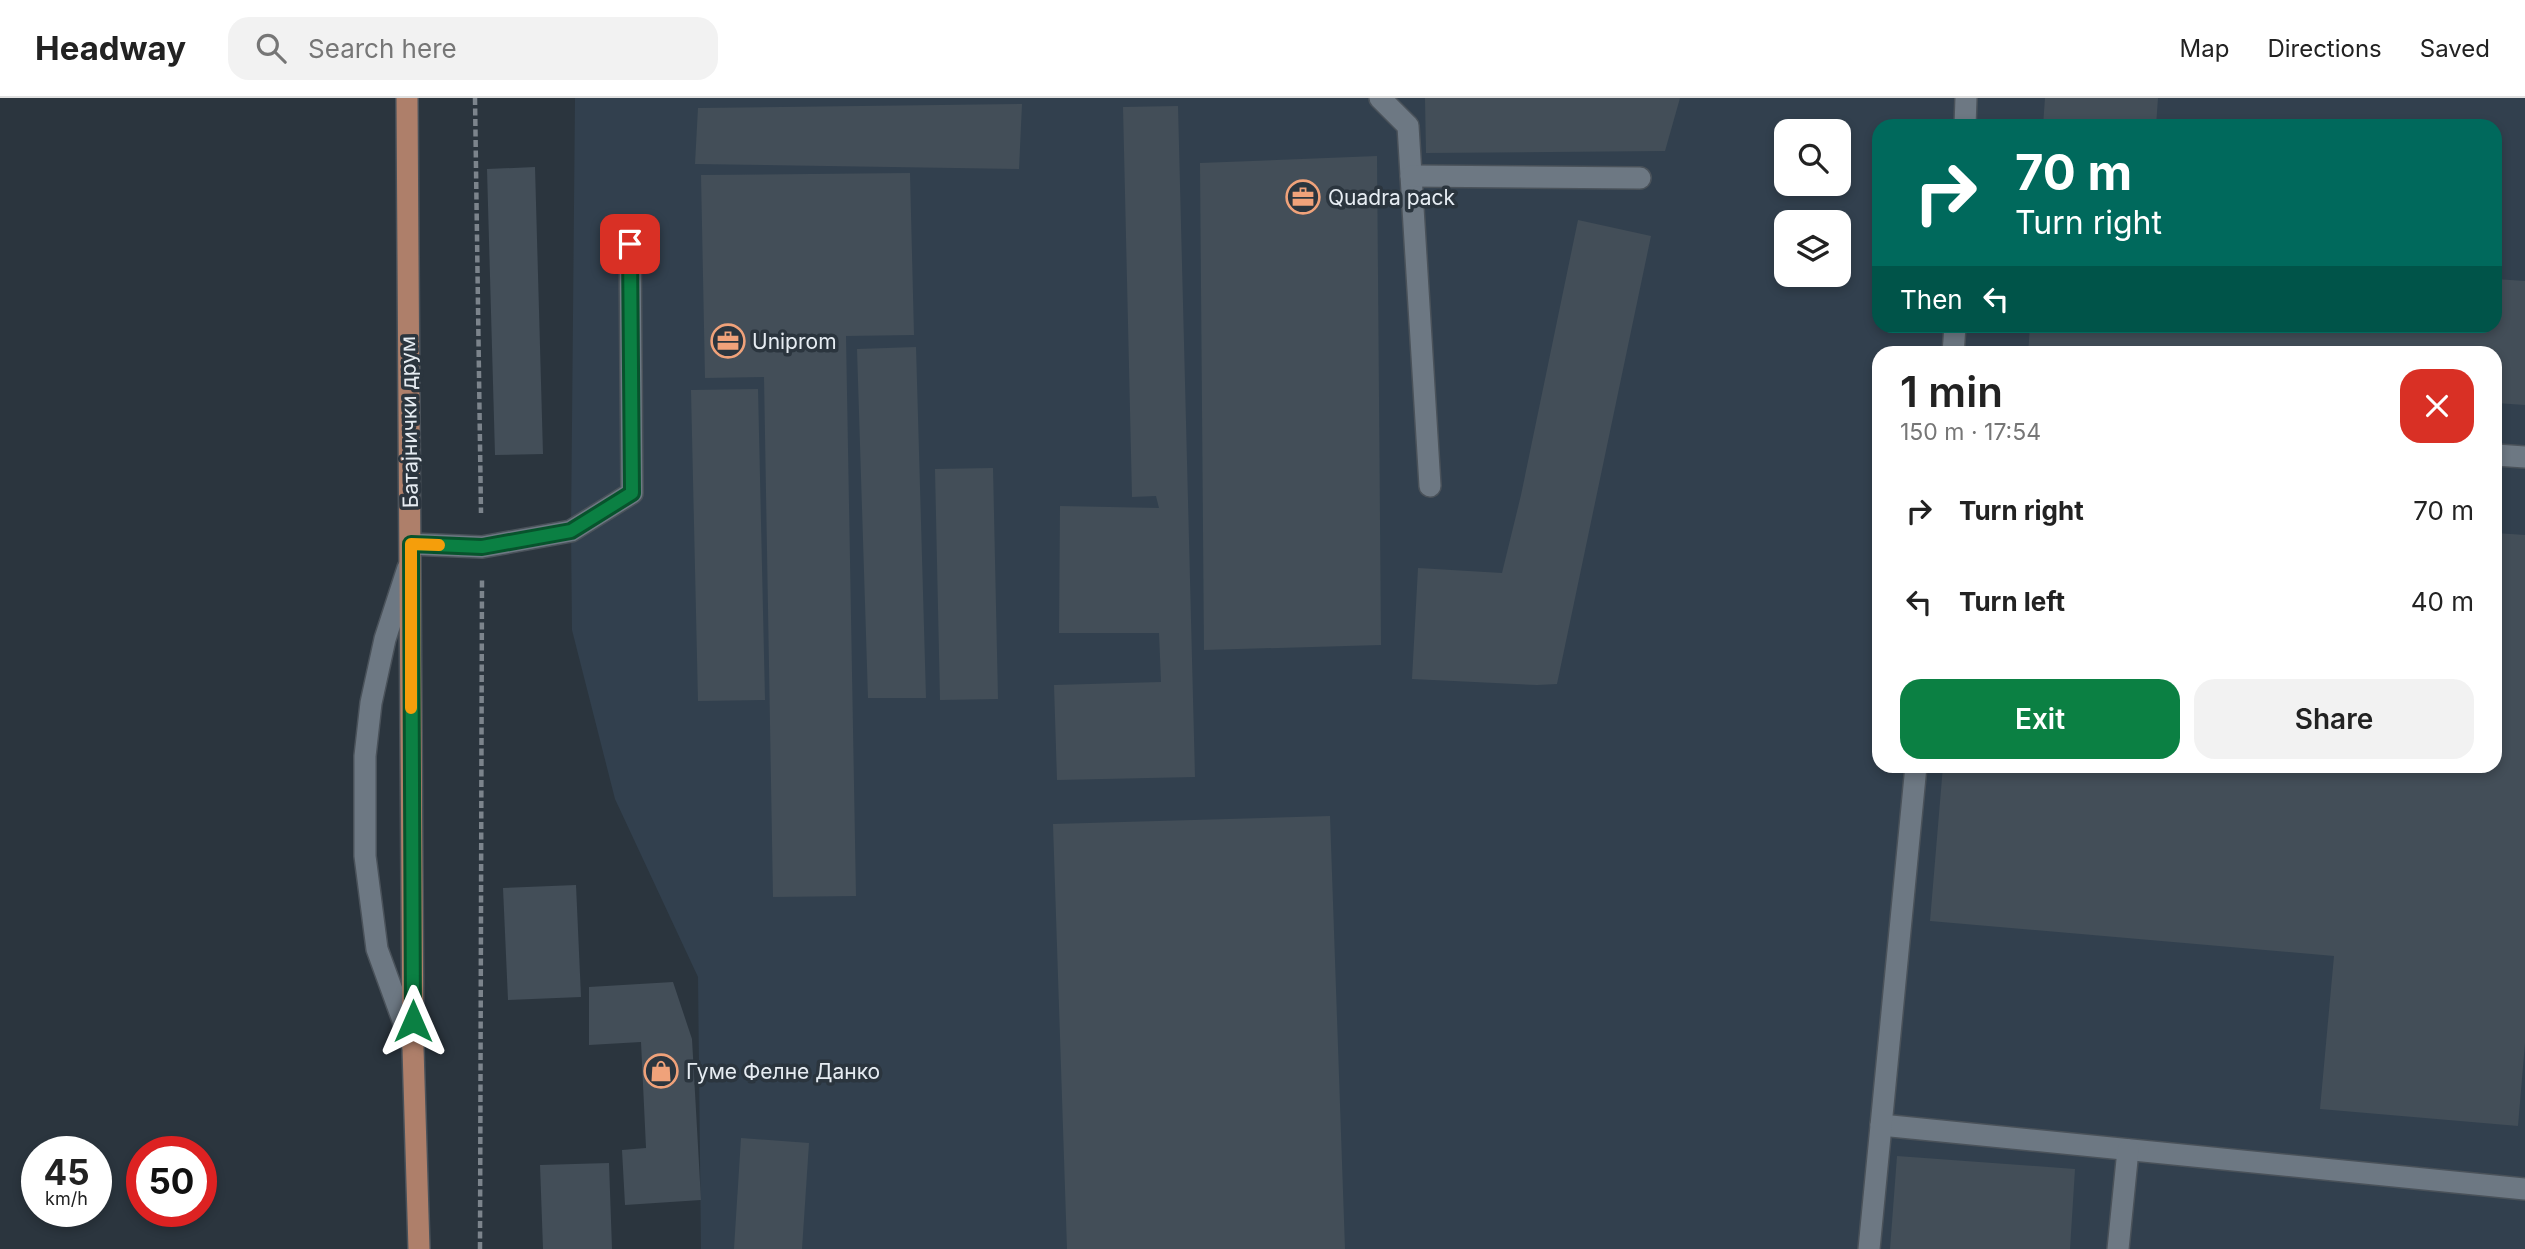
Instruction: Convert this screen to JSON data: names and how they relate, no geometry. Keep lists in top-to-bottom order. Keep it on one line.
{"streets":{"main road":["Батајнички друм"]},"places":{"office":["Quadra pack","Uniprom"],"shop":["Гуме Фелне Данко"]},"page":{"header":"Headway","search":"Search here","nav":["Map","Directions","Saved"],"turn":["70 m","Turn right"],"then":"Then","heading":["1 min","150 m · 17:54"],"list":[{"name":"Turn right","value":"70 m"},{"name":"Turn left","value":"40 m"}],"buttons":["Exit","Share"],"speed":"45 km/h","limit":"50"}}
